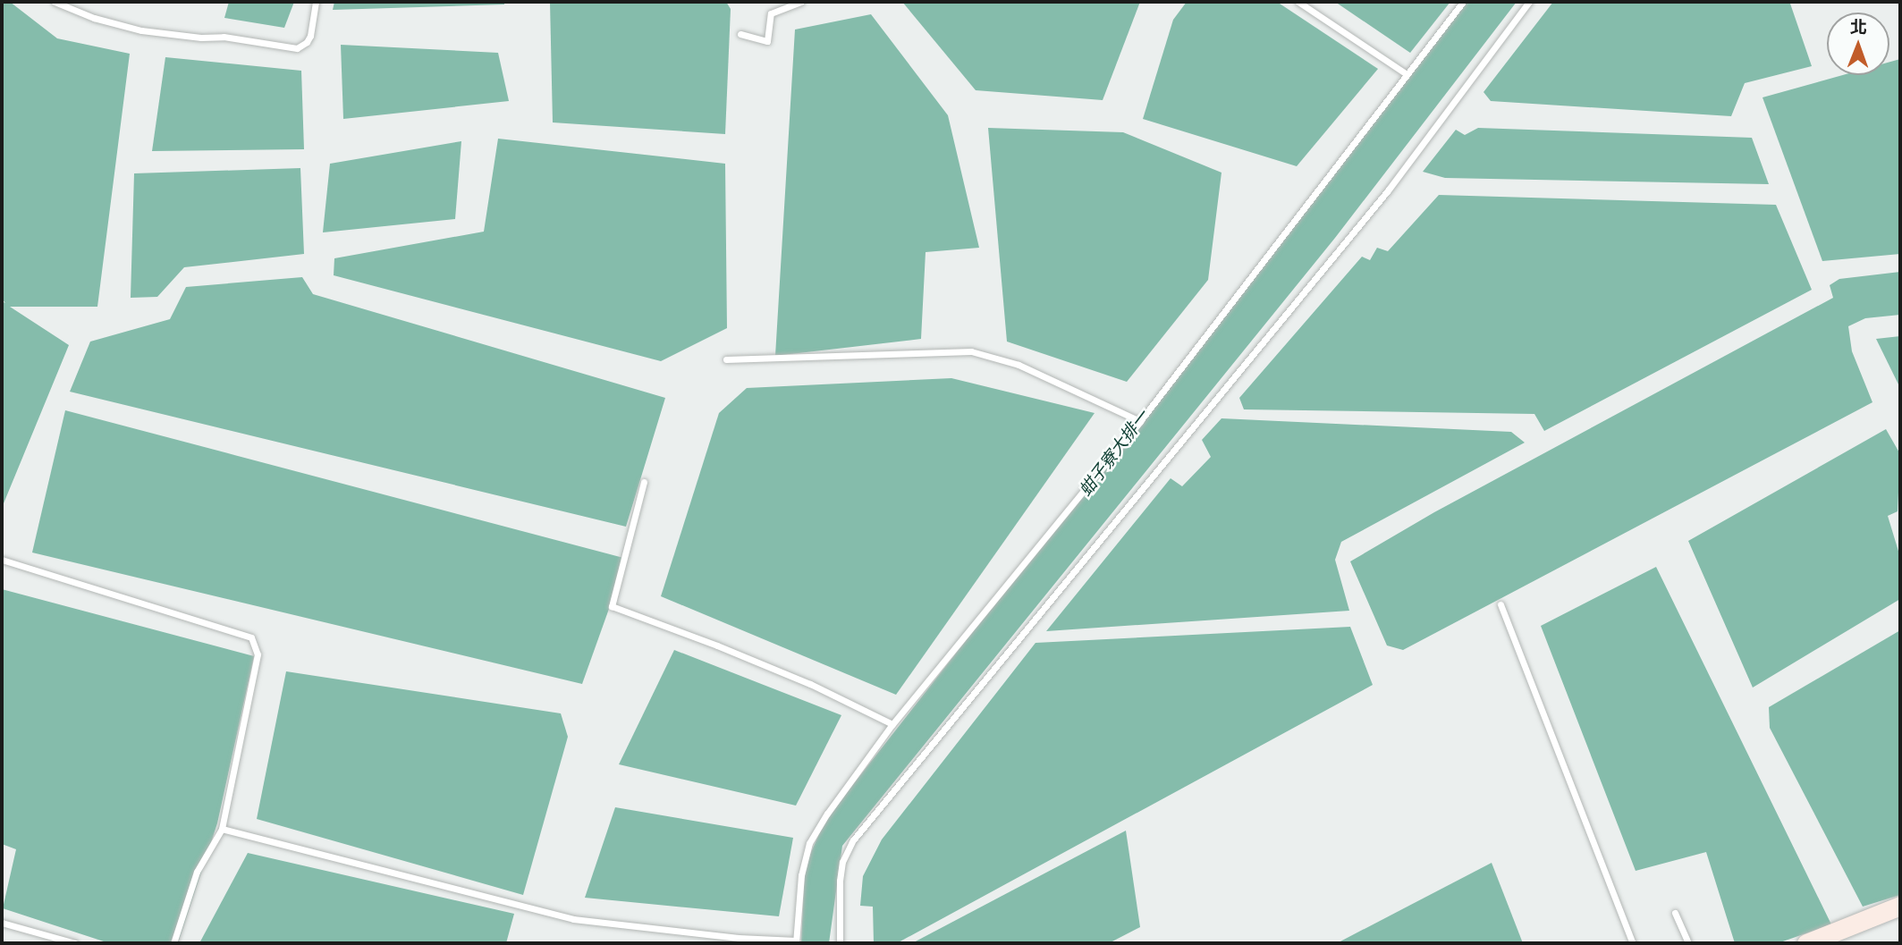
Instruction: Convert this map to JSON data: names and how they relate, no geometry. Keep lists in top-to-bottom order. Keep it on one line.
{"water":["蚶子寮大排一"],"north":"top"}
